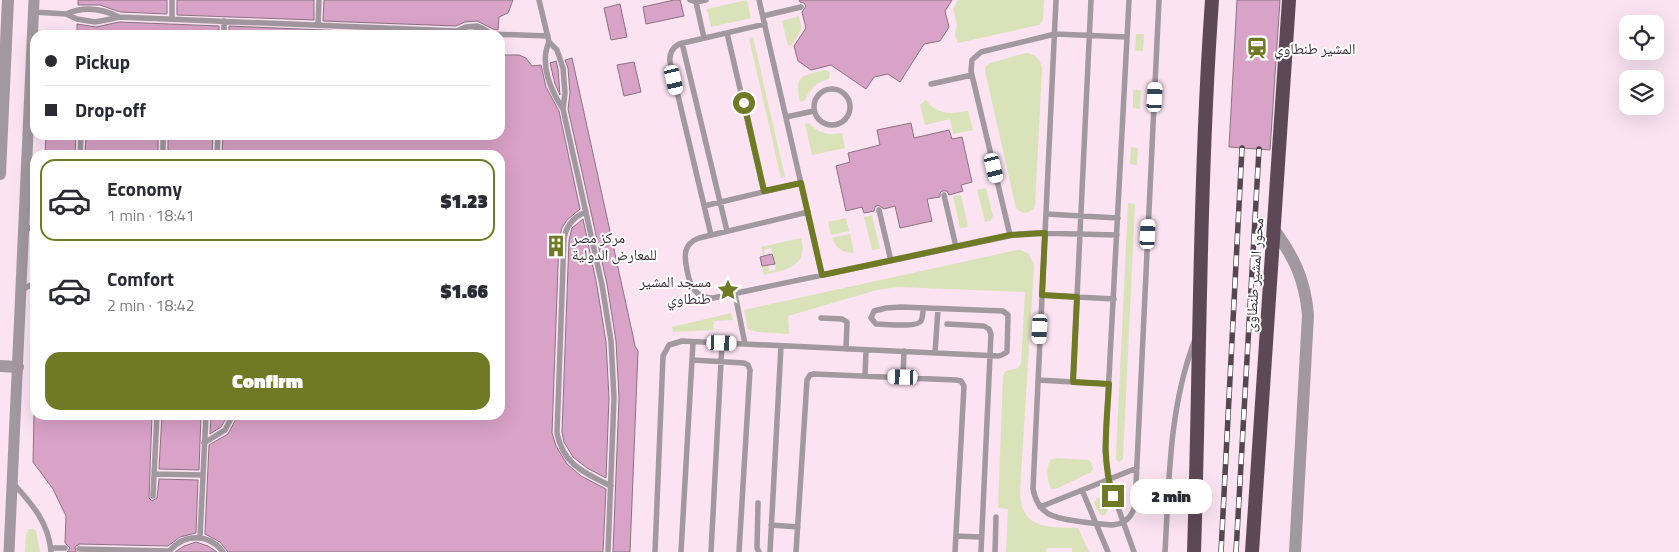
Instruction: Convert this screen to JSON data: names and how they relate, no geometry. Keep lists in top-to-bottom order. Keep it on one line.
{"streets":{"highway":["محور المشير طنطاوى"]},"places":{"station":["المشير طنطاوي"],"building":["مركز مصر للمعارض الدولية"],"place":["مسجد المشير طنطاوي"]},"page":{"banner":["Pickup","Drop-off"],"list":[{"name":"Economy","note":"1 min · 18:41","value":"$1.23"},{"name":"Comfort","note":"2 min · 18:42","value":"$1.66"}],"buttons":"Confirm","bubble":"2 min"}}
